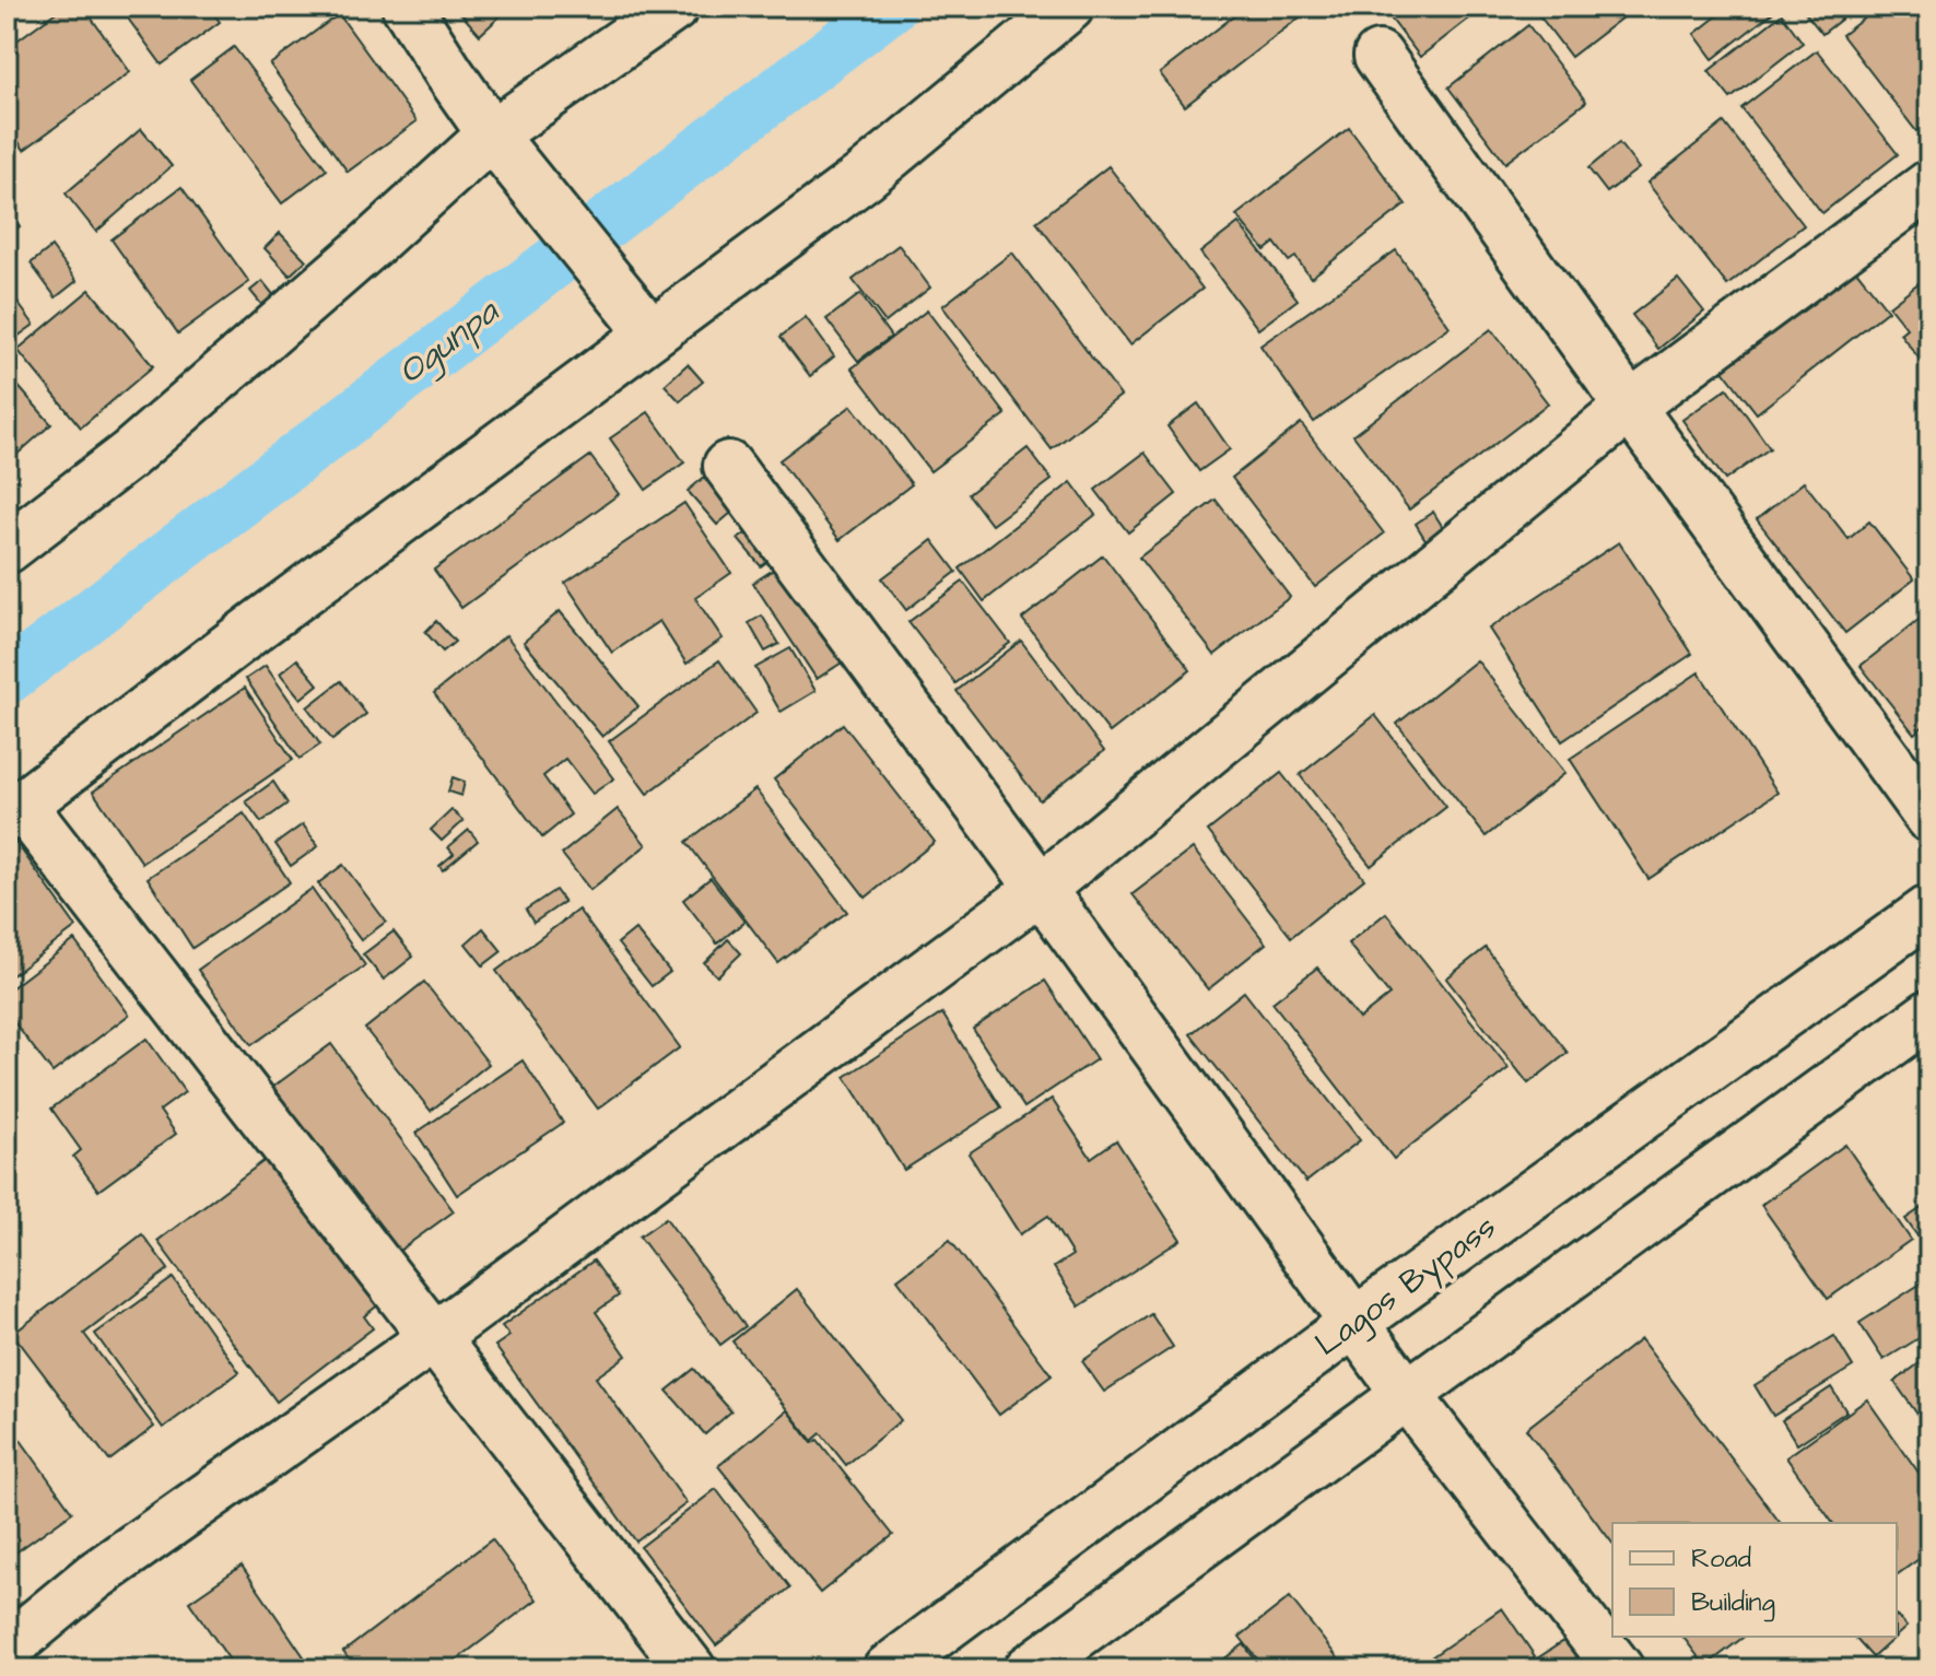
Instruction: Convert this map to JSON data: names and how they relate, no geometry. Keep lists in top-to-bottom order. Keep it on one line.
{"streets":{"street":["Lagos Bypass"]},"water":["Ogunpa"],"legend":["Road","Building"]}
